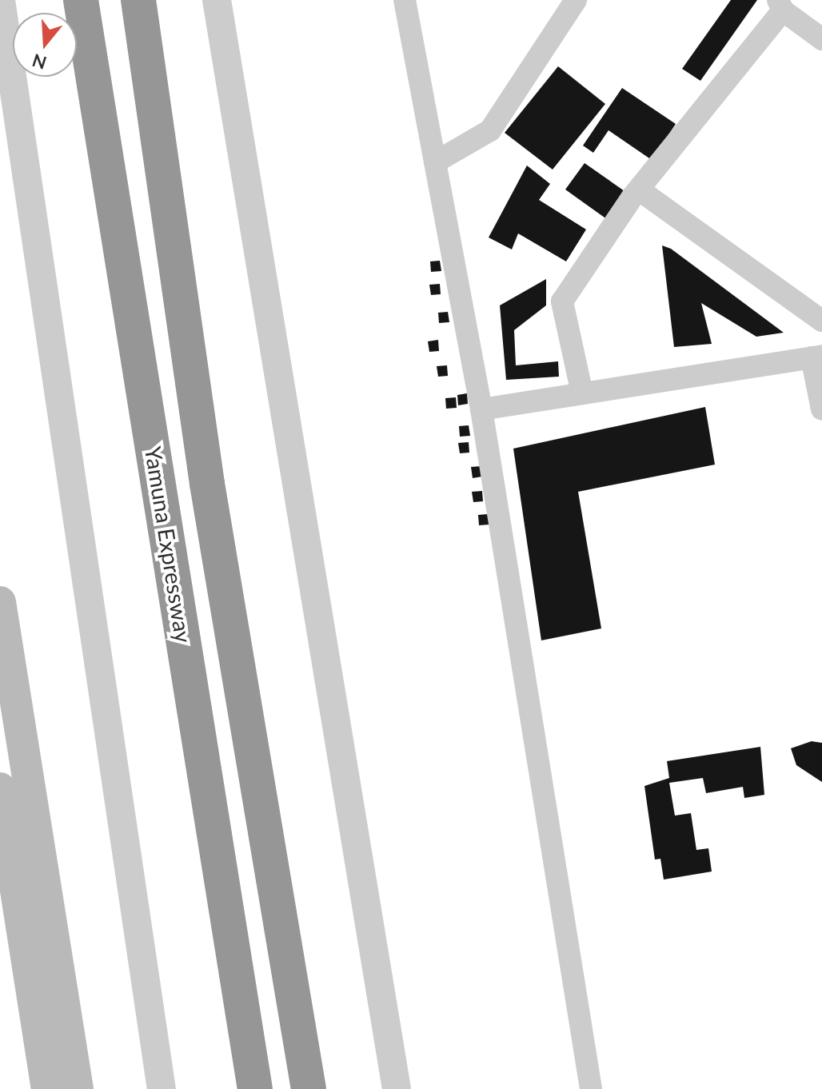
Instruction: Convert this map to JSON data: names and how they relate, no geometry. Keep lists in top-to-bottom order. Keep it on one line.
{"streets":{"highway":["Yamuna Expressway"]},"north":"bottom"}
